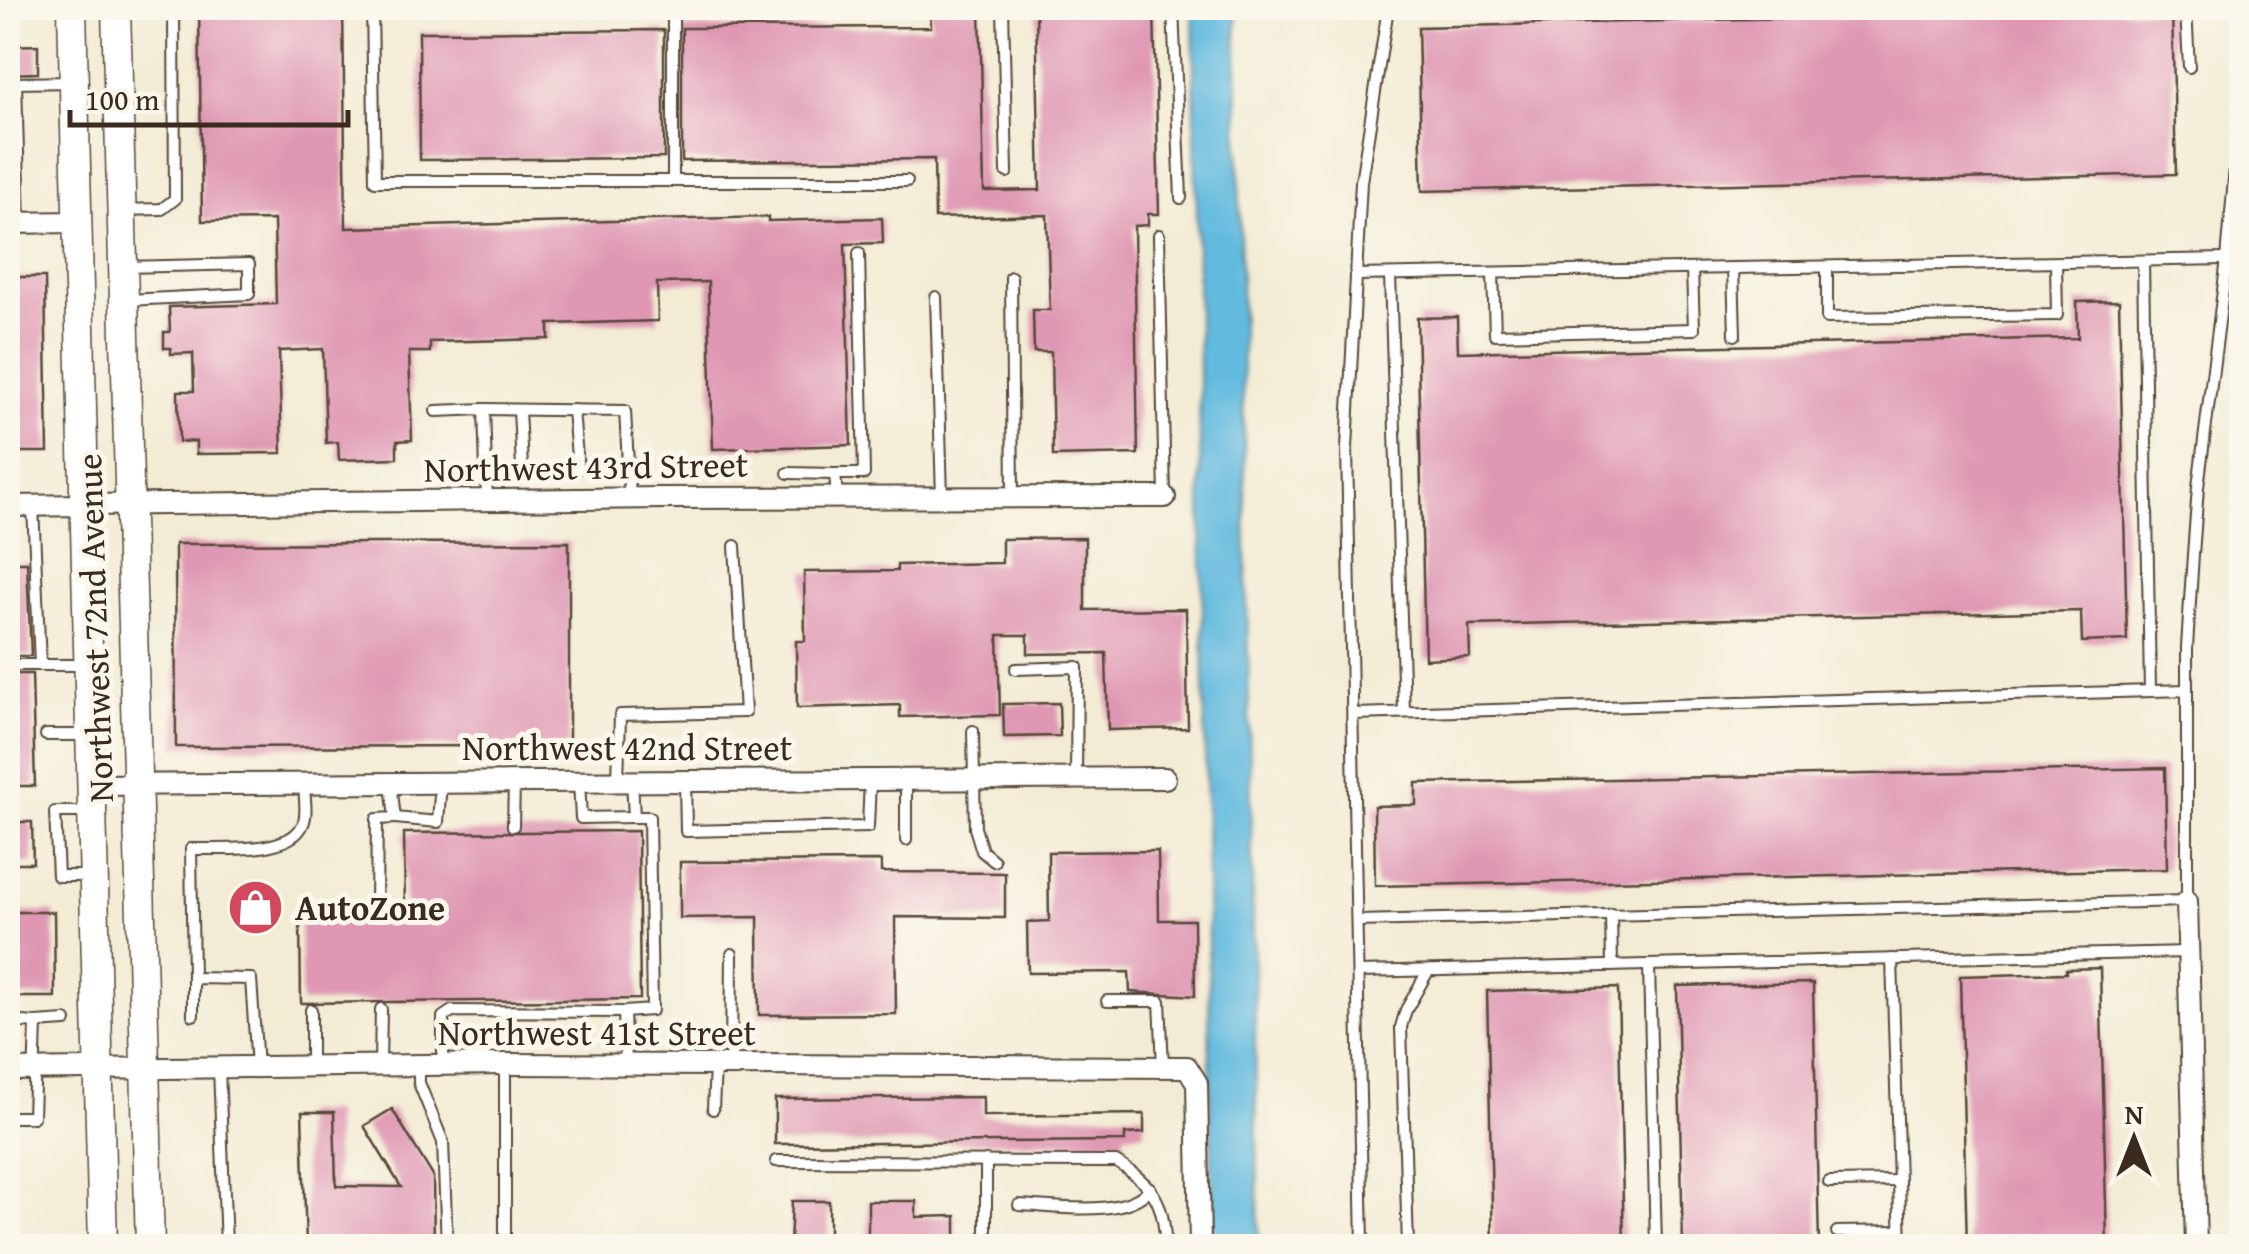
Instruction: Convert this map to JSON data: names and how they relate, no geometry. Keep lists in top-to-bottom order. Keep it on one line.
{"streets":{"main road":["Northwest 72nd Avenue"],"street":["Northwest 43rd Street","Northwest 42nd Street","Northwest 41st Street"]},"crossings":[["Northwest 43rd Street","Northwest 72nd Avenue"],["Northwest 72nd Avenue","Northwest 42nd Street"],["Northwest 72nd Avenue","Northwest 41st Street"]],"places":{"shop":["AutoZone"]},"scale_bar":"100 m","north":"top"}
